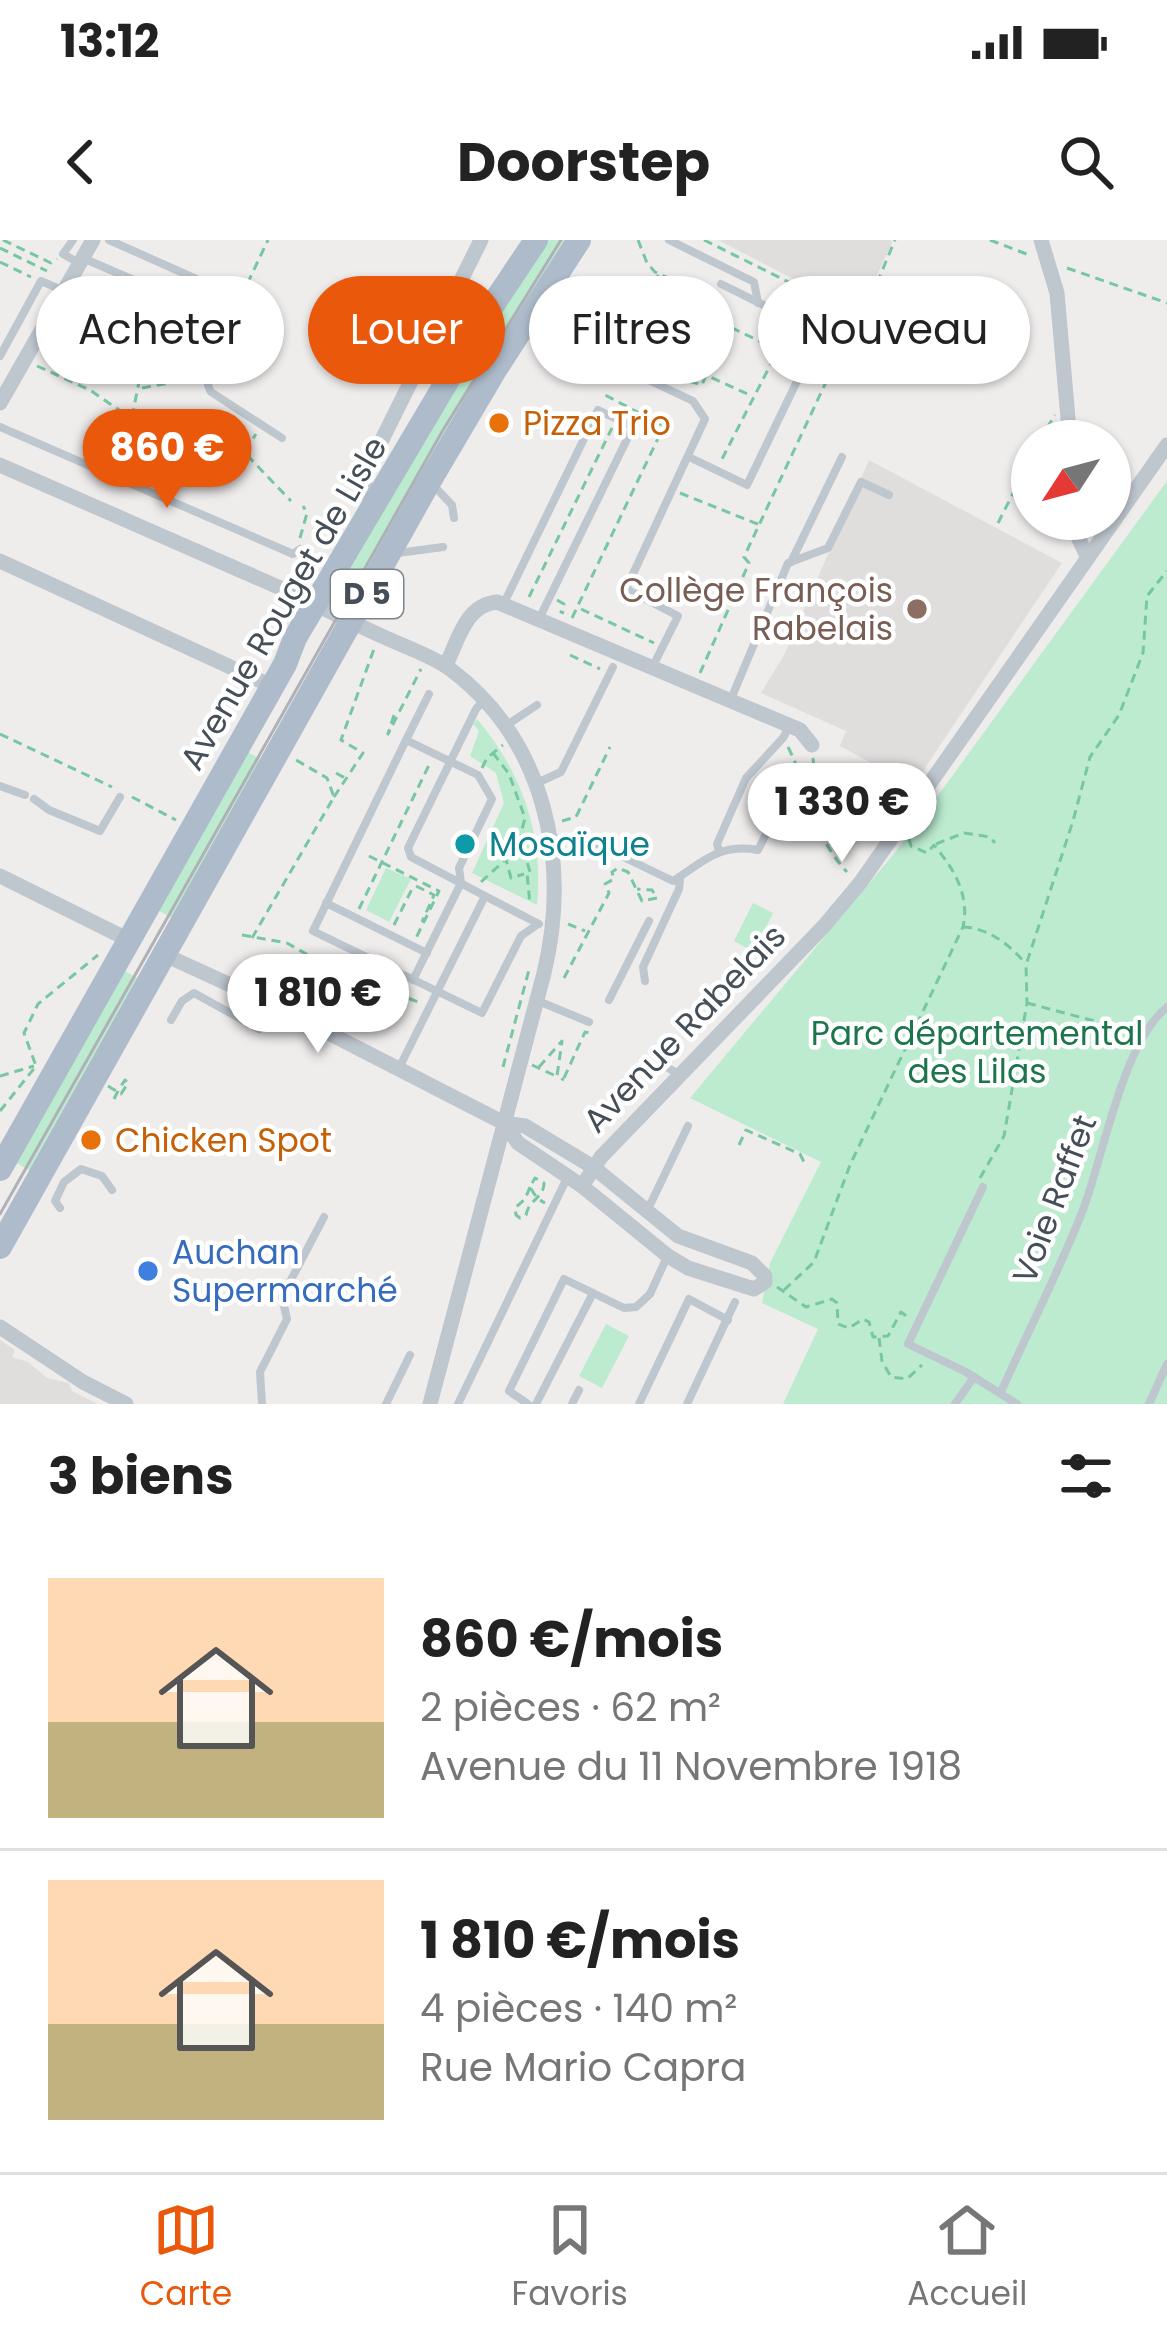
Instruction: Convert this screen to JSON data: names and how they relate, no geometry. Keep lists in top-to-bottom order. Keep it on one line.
{"streets":{"main road":["D 5","Avenue Rouget de Lisle"],"street":["Avenue Rabelais"],"lane":["Voie Raffet"]},"crossings":[["D 5","Avenue Rouget de Lisle"]],"parks":["Parc départemental des Lilas"],"places":["Pizza Trio","Collège François Rabelais","Mosaïque","Chicken Spot","Auchan Supermarché"],"north":"bottom left","page":{"status":"13:12","header":"Doorstep","chip":["Acheter","Louer","Filtres","Nouveau"],"price":["860 €","1 330 €","1 810 €"],"heading":"3 biens","list":[{"name":"860 €/mois","note":"2 pièces · 62 m² · Avenue du 11 Novembre 1918"},{"name":"1 810 €/mois","note":"4 pièces · 140 m² · Rue Mario Capra"}],"tabs":["Carte","Favoris","Accueil"]}}
